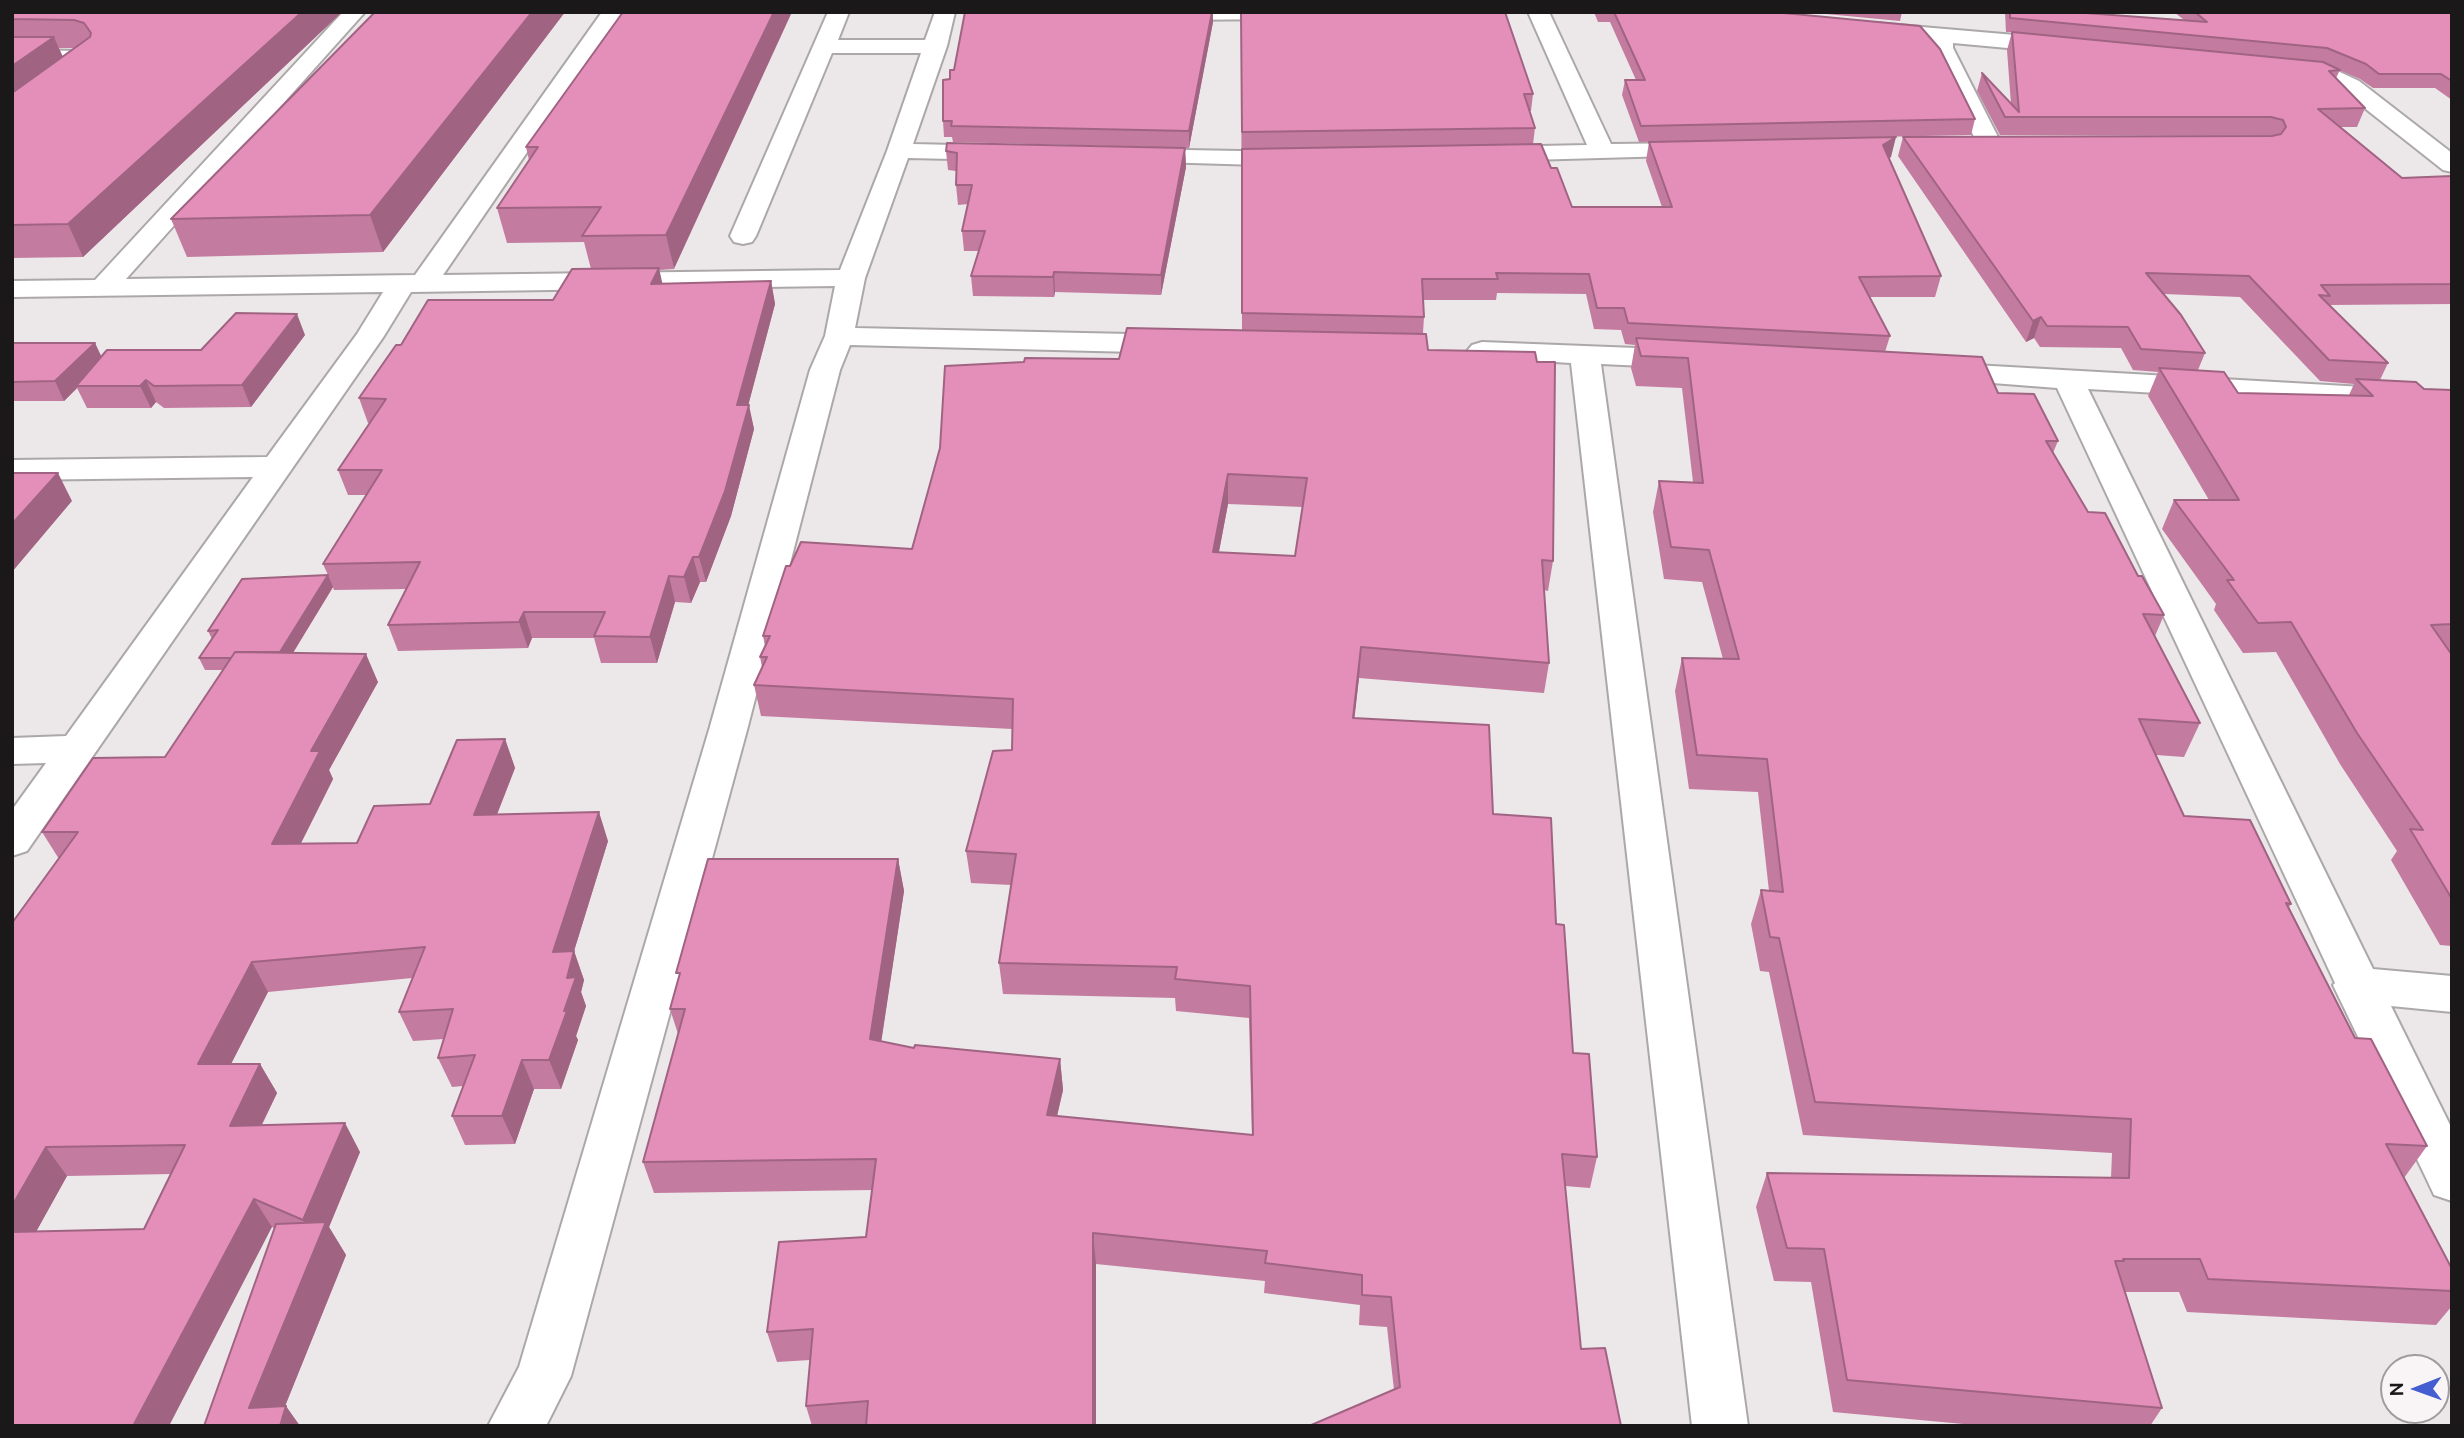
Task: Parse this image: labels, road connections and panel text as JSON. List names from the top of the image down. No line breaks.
{"north":"left"}
